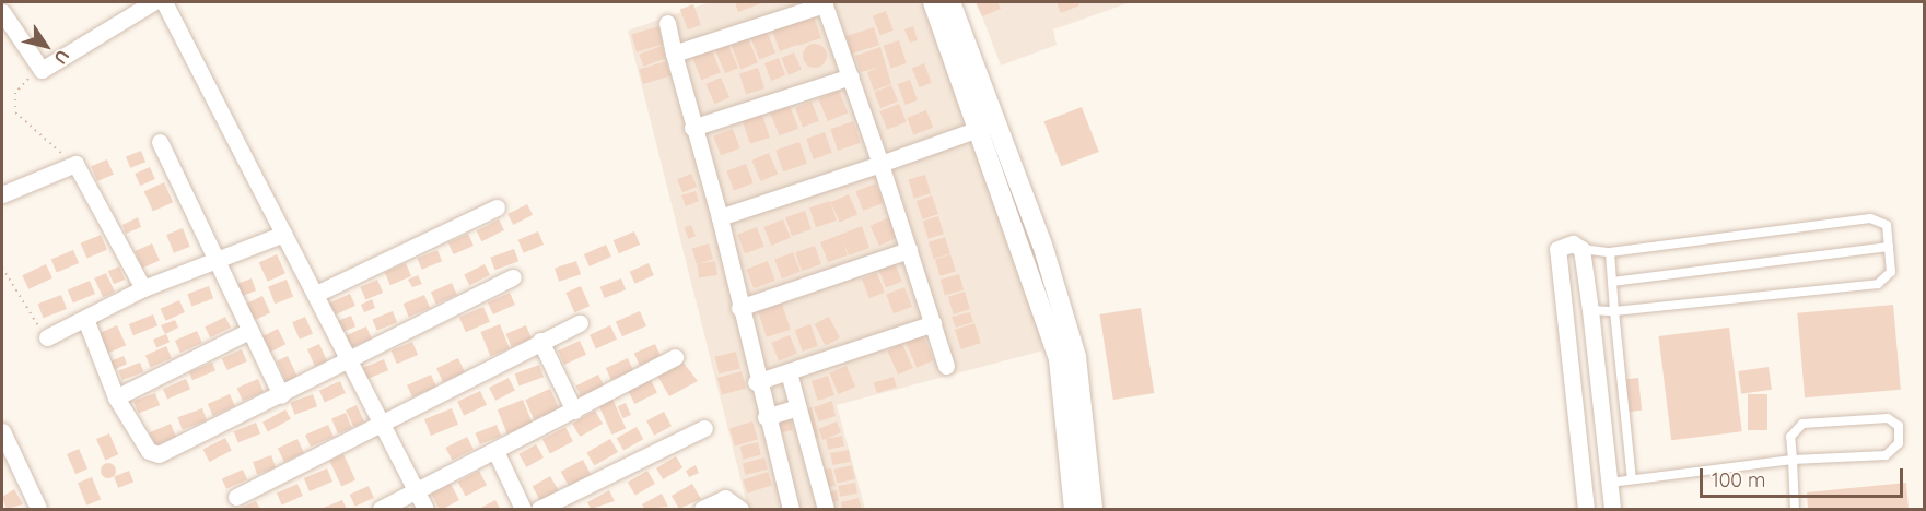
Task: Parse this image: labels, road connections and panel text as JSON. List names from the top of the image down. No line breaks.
{"scale_bar":"100 m","north":"bottom right"}
